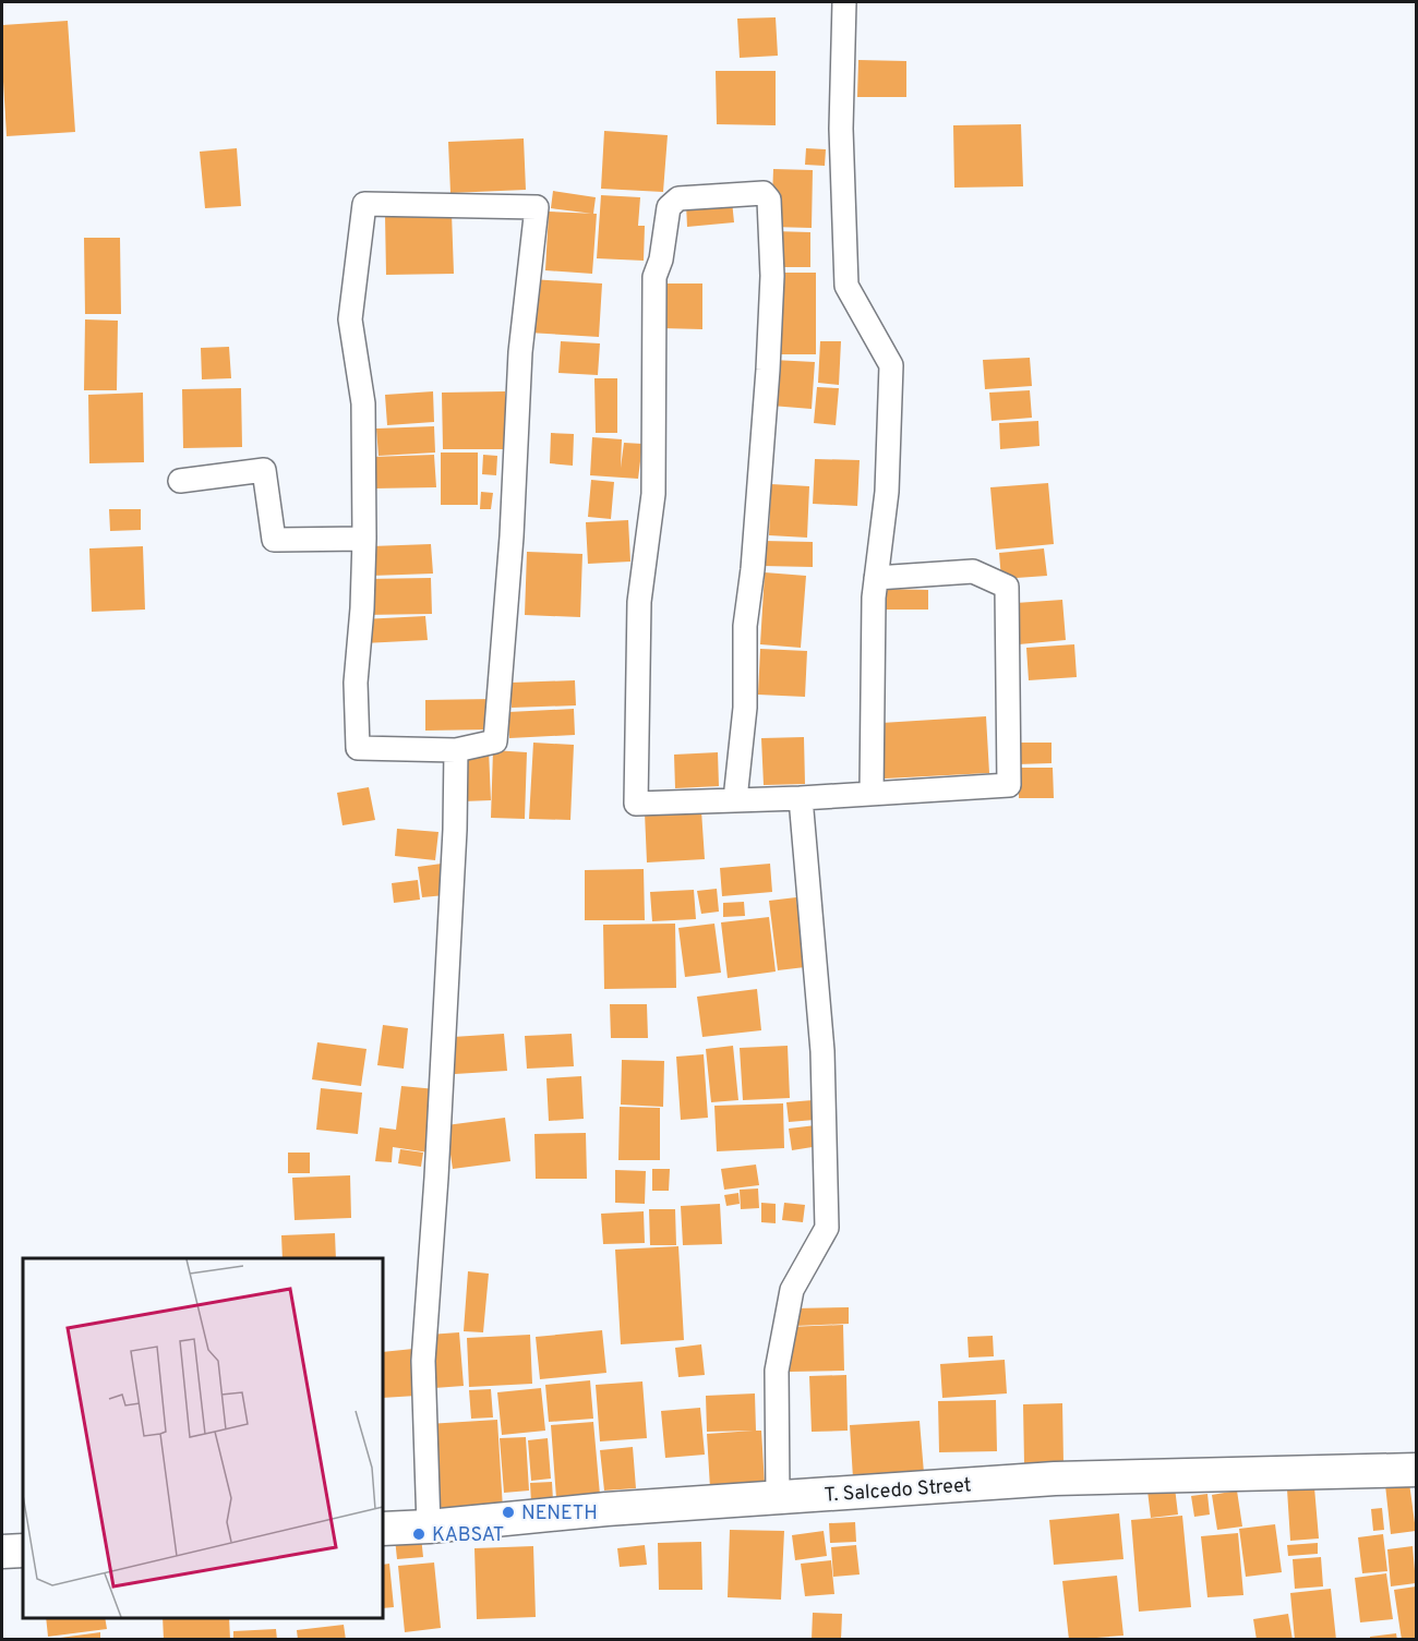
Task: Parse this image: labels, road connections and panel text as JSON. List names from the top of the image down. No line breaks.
{"streets":{"street":["T. Salcedo Street"]},"places":["NENETH","KABSAT"]}
